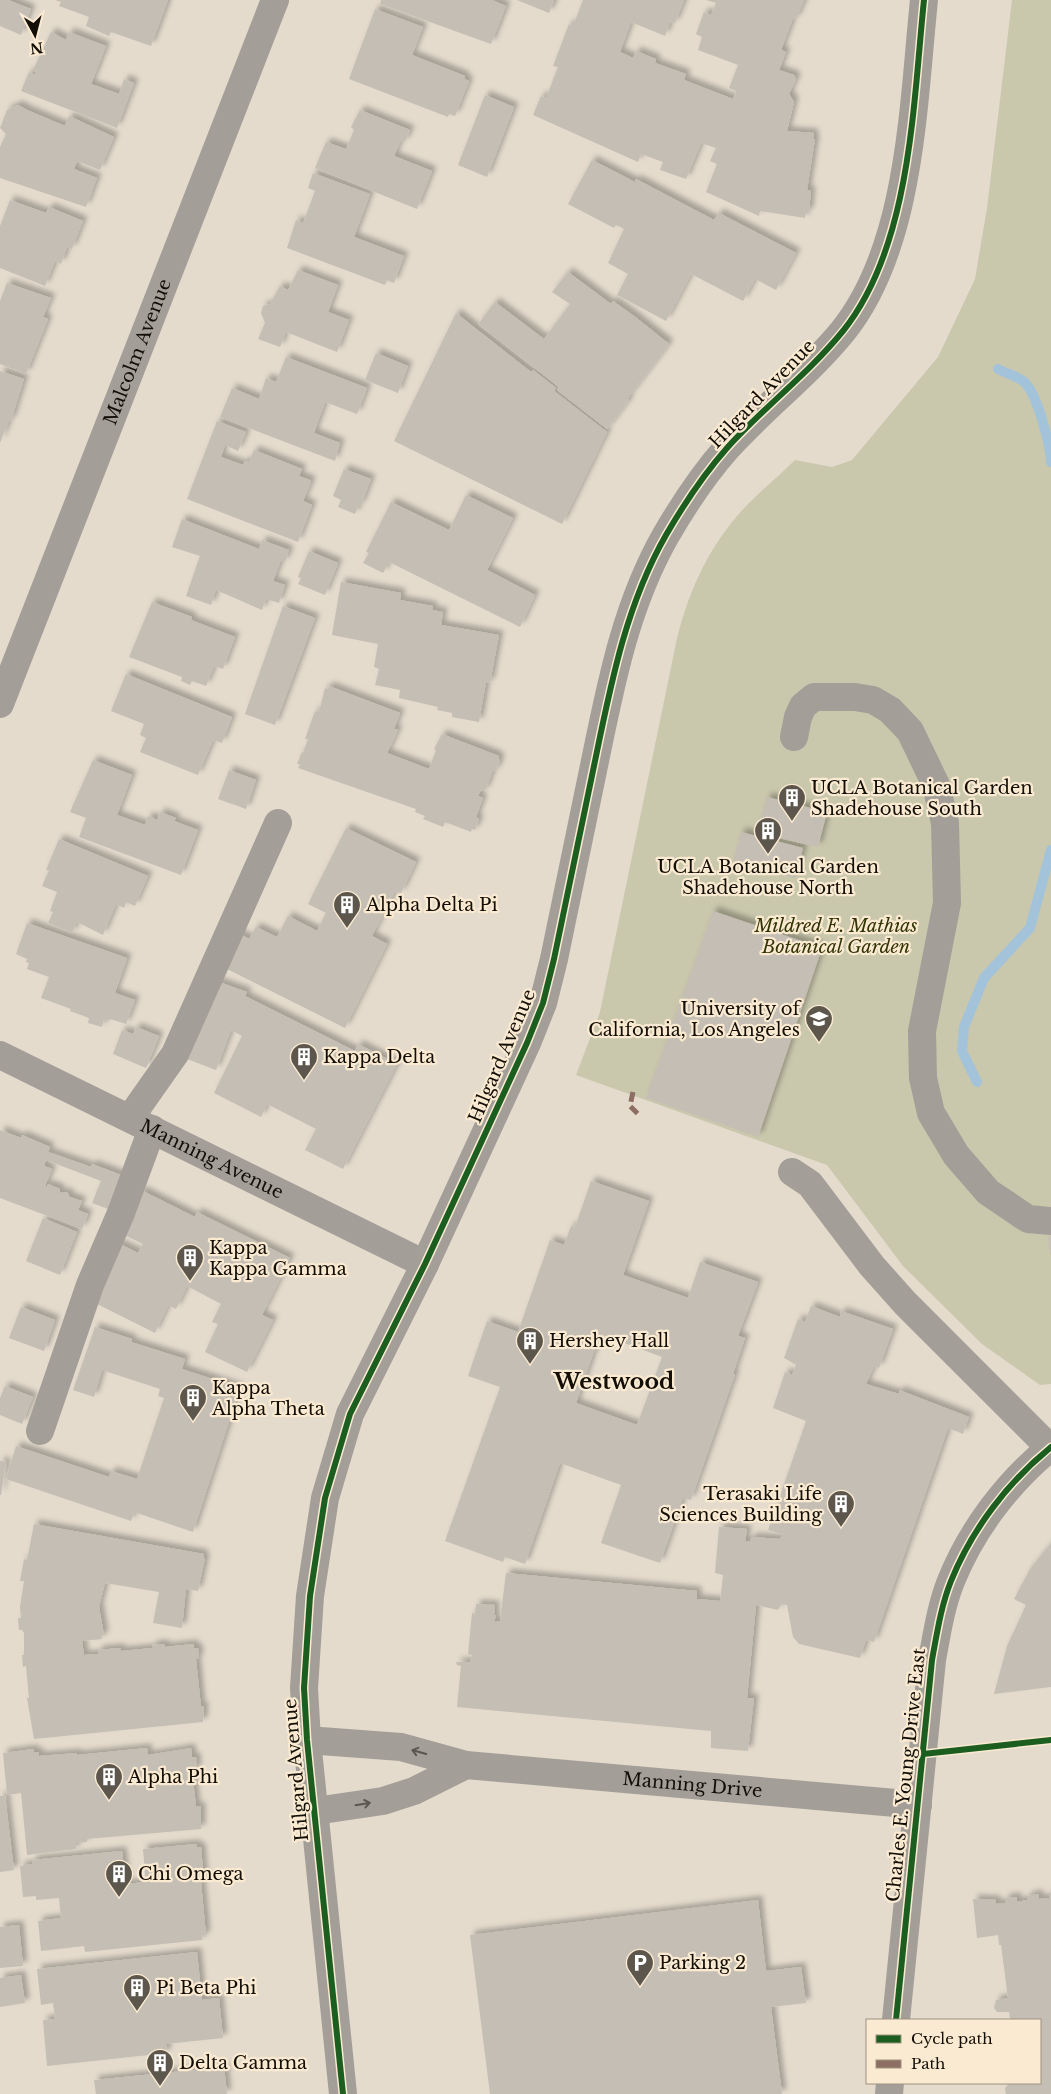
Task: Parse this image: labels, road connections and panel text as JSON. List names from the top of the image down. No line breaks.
{"streets":{"street":["Malcolm Avenue","Hilgard Avenue","Manning Avenue","Charles E. Young Drive East","Manning Drive"]},"crossings":[["Hilgard Avenue","Manning Avenue"],["Hilgard Avenue","Manning Drive"],["Charles E. Young Drive East","Manning Drive"]],"districts":["Westwood"],"parks":["Mildred E. Mathias Botanical Garden"],"places":{"building":["UCLA Botanical Garden Shadehouse South","UCLA Botanical Garden Shadehouse North","Alpha Delta Pi","Kappa Delta","Kappa Kappa Gamma","Hershey Hall","Kappa Alpha Theta","Terasaki Life Sciences Building","Alpha Phi","Chi Omega","Pi Beta Phi","Delta Gamma"],"school or university":["University of California, Los Angeles"],"parking":["Parking 2"]},"legend":["Cycle path","Path"],"north":"bottom"}
